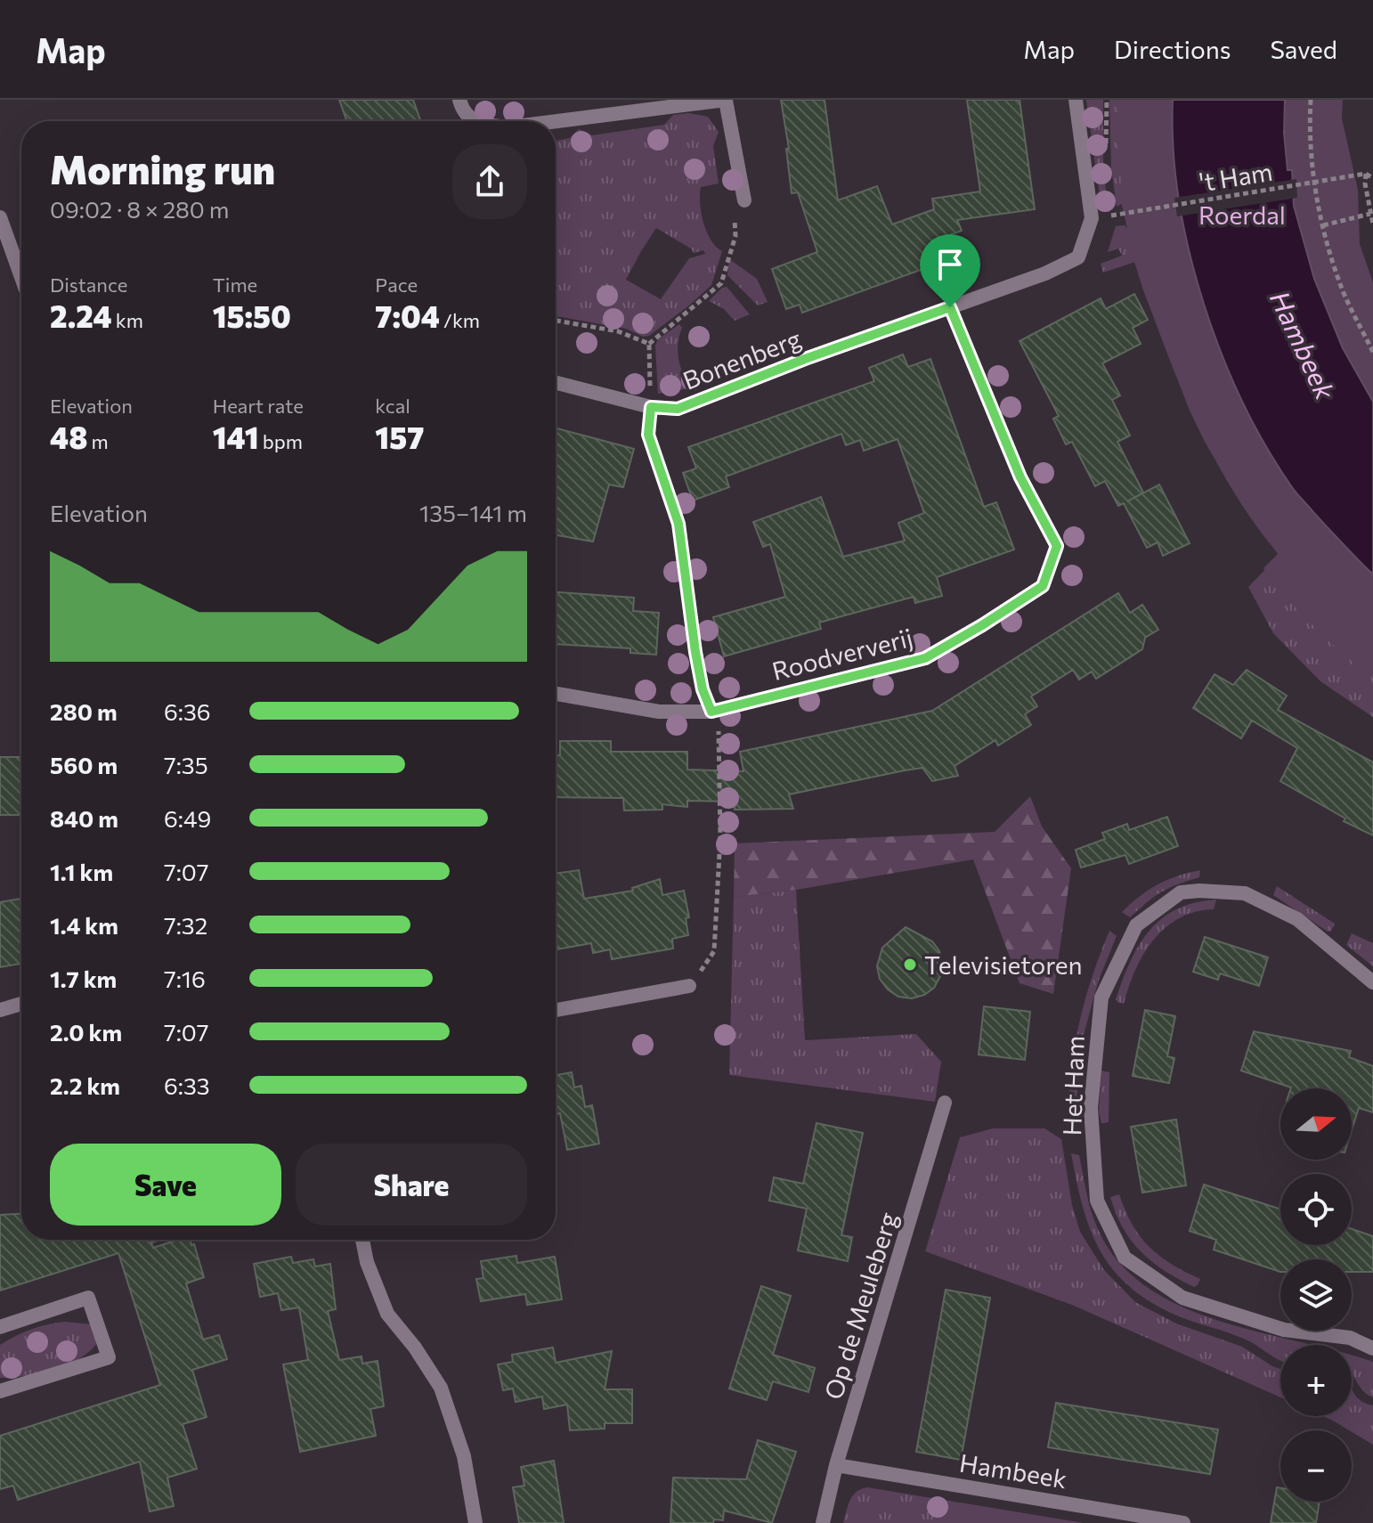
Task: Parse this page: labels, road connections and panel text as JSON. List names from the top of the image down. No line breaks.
{"streets":{"street":["Bonenberg","Roodververij","Het Ham","Op de Meuleberg","Hambeek"],"path":["'t Ham"]},"crossings":[["Bonenberg","Roodververij"],["Op de Meuleberg","Hambeek"]],"water":["Hambeek"],"parks":["Roerdal"],"places":["Televisietoren"],"north":"right","page":{"header":"Map","nav":["Map","Directions","Saved"],"heading":["Morning run","09:02 · 8 × 280 m"],"stats":[["Distance","2.24 km"],["Time","15:50"],["Pace","7:04 /km"],["Elevation","48 m"],["Heart rate","141 bpm"],["kcal","157"]],"chart":["Elevation","135–141 m"],"list":[{"name":"280 m","note":"6:36"},{"name":"560 m","note":"7:35"},{"name":"840 m","note":"6:49"},{"name":"1.1 km","note":"7:07"},{"name":"1.4 km","note":"7:32"},{"name":"1.7 km","note":"7:16"},{"name":"2.0 km","note":"7:07"},{"name":"2.2 km","note":"6:33"}],"map_buttons":["+","−"],"buttons":["Save","Share"]}}
